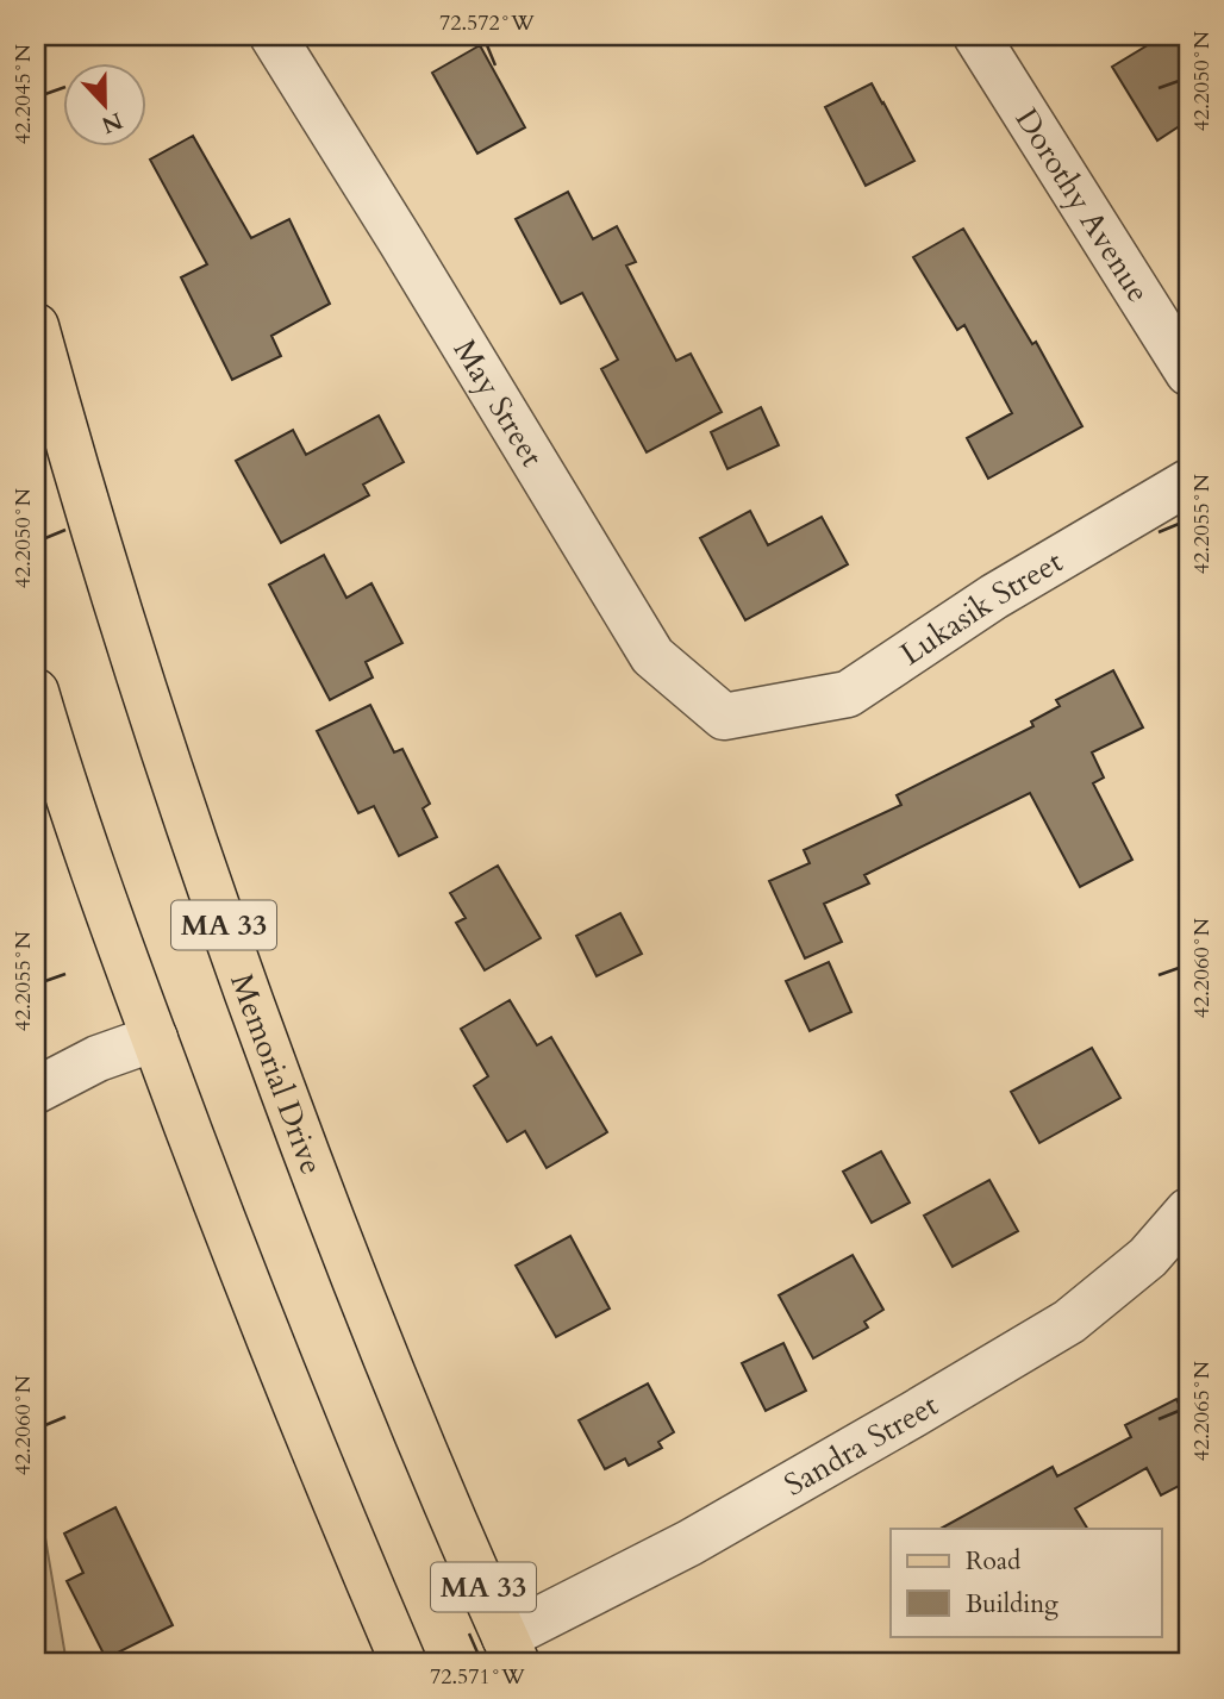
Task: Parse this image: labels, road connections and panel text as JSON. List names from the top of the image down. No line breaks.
{"streets":{"main road":["MA 33","Memorial Drive"],"street":["Dorothy Avenue","May Street","Lukasik Street","Sandra Street"]},"crossings":[["May Street","Lukasik Street"],["Memorial Drive","Sandra Street"]],"legend":["Road","Building"],"north":"bottom","coordinates":["72.572°W","42.2050°N","42.2045°N","42.2055°N","42.2060°N","42.2065°N","72.571°W"]}
